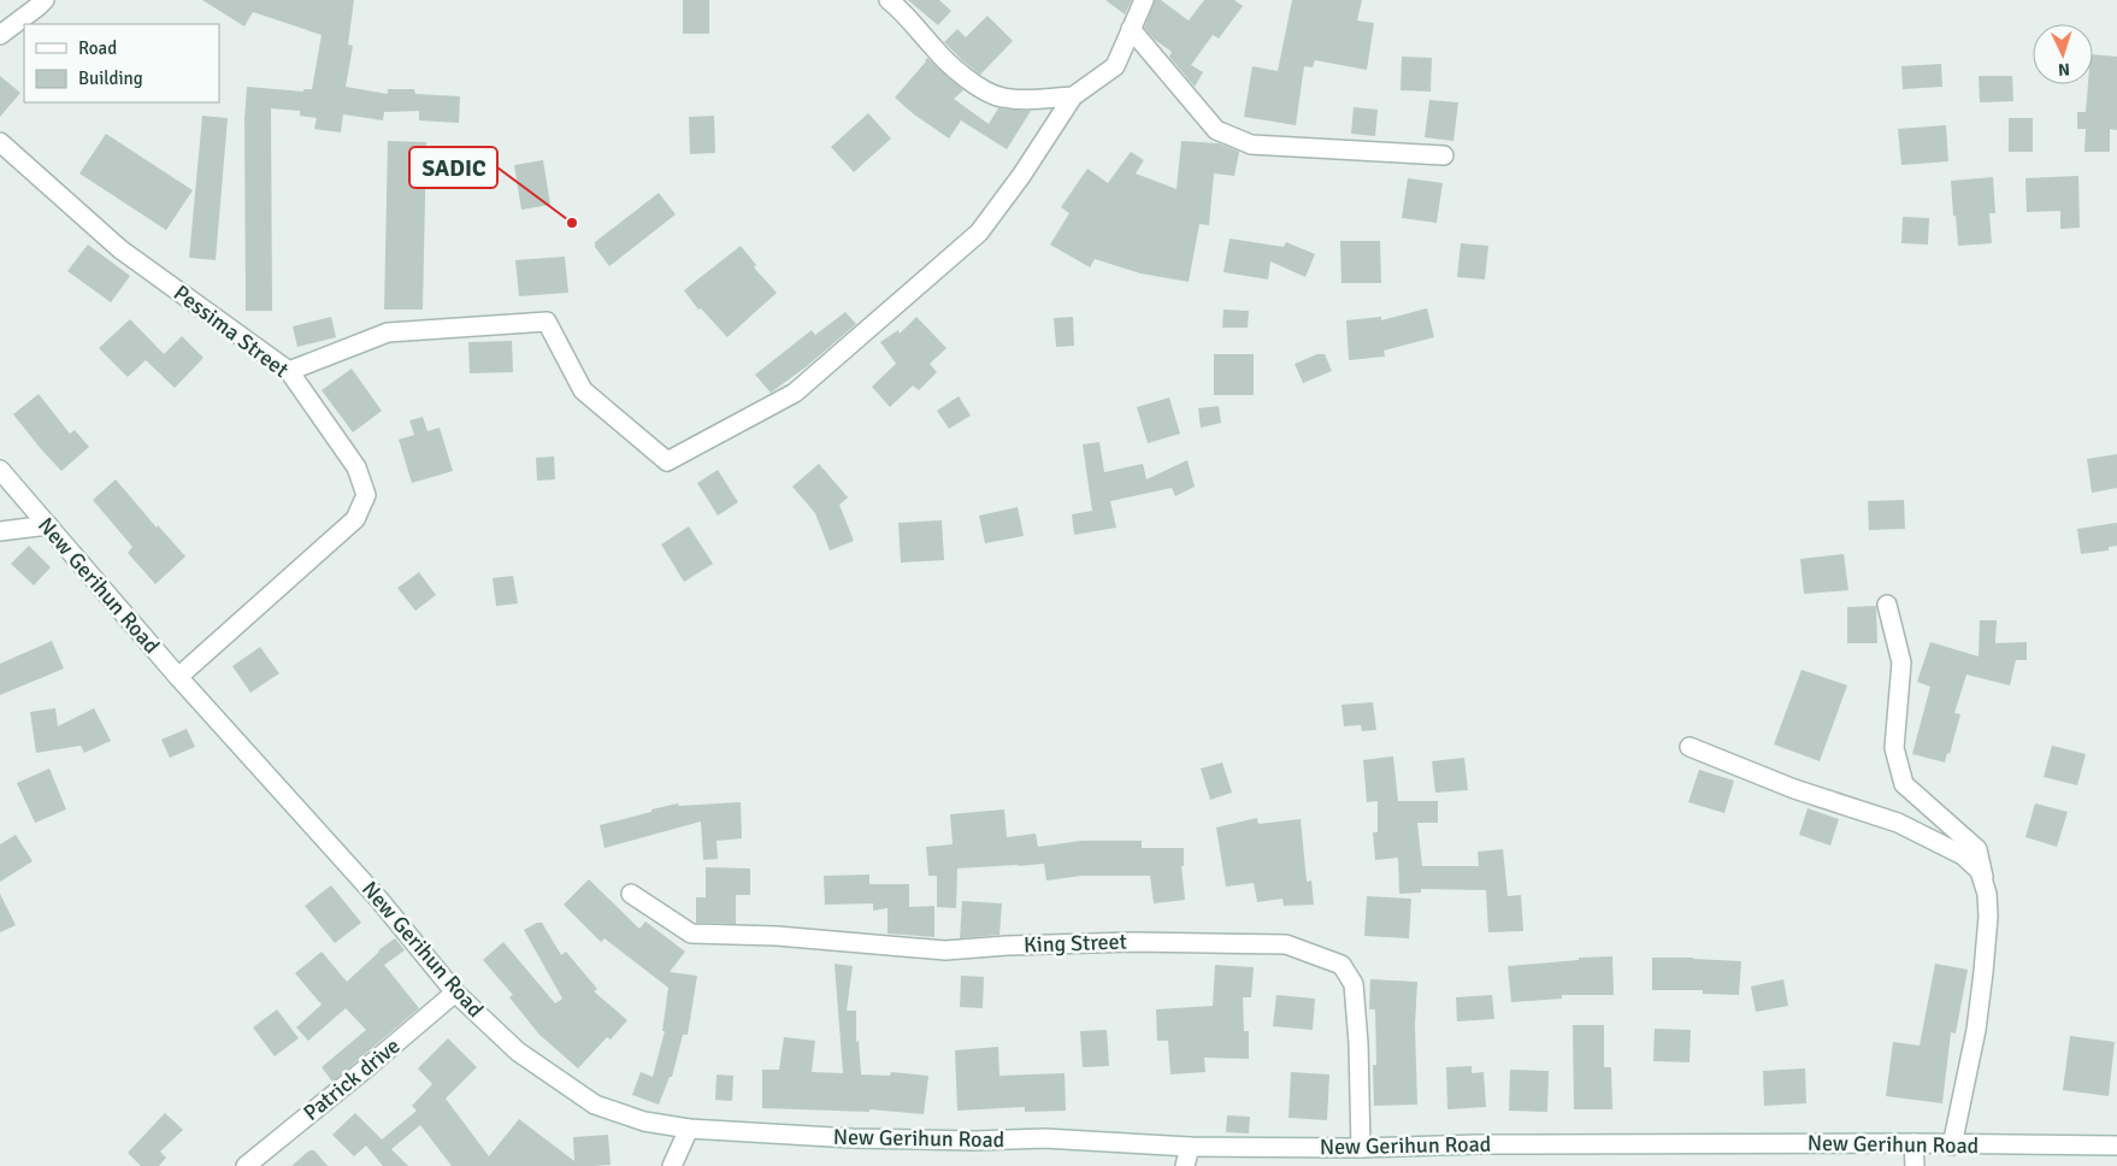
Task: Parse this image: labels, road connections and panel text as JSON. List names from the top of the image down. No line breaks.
{"streets":{"street":["Pessima Street","New Gerihun Road","King Street","Patrick drive"]},"crossings":[["Pessima Street","New Gerihun Road"],["New Gerihun Road","King Street"],["New Gerihun Road","Patrick drive"]],"places":["SADIC"],"legend":["Road","Building"],"north":"bottom"}
